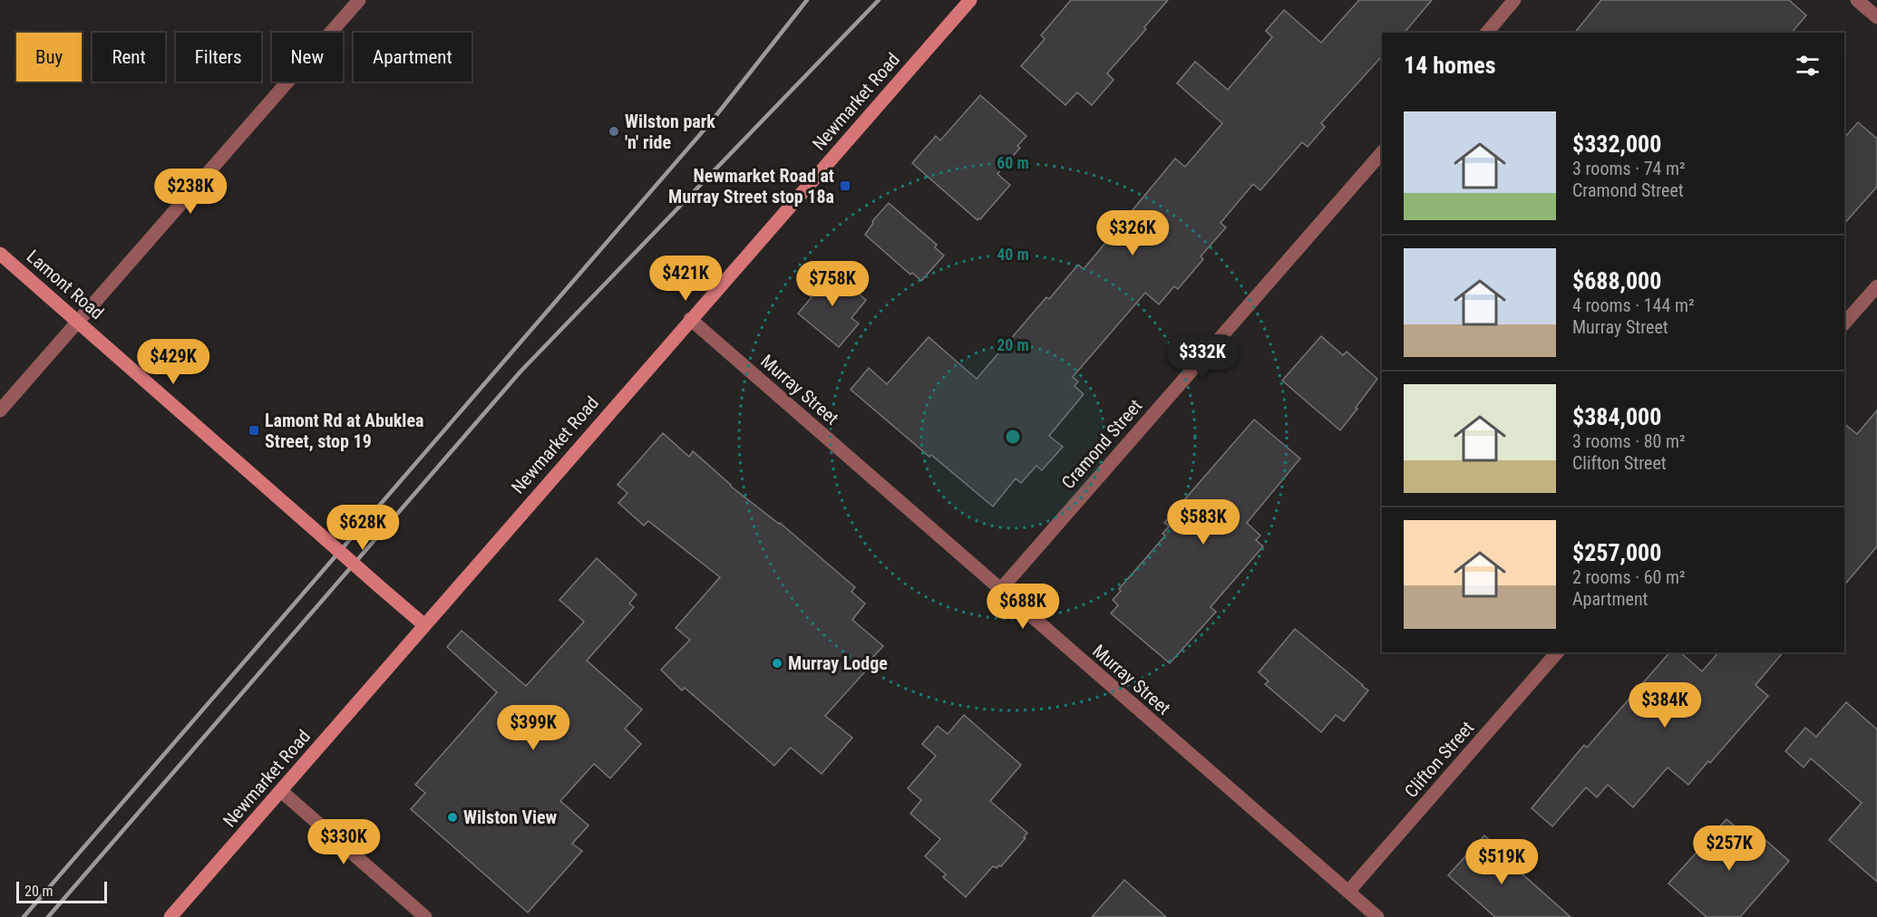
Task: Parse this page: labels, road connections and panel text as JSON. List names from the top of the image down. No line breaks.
{"streets":{"main road":["Newmarket Road","Lamont Road"],"street":["Murray Street","Cramond Street","Clifton Street"]},"crossings":[["Newmarket Road","Lamont Road"],["Newmarket Road","Murray Street"],["Murray Street","Cramond Street"],["Murray Street","Clifton Street"]],"places":{"other":["Wilston park 'n' ride","Murray Lodge","Wilston View"],"transit":["Newmarket Road at Murray Street stop 18a","Lamont Rd at Abuklea Street, stop 19"]},"scale_bar":"20 m","page":{"chip":["Buy","Rent","Filters","New","Apartment"],"heading":"14 homes","list":[{"name":"$332,000","note":"3 rooms · 74 m² · Cramond Street"},{"name":"$688,000","note":"4 rooms · 144 m² · Murray Street"},{"name":"$384,000","note":"3 rooms · 80 m² · Clifton Street"},{"name":"$257,000","note":"2 rooms · 60 m² · Apartment"}],"price":["$238K","$326K","$421K","$758K","$332K","$429K","$583K","$628K","$688K","$384K","$399K","$330K","$257K","$519K"],"scale":"20 m"},"rings":["60 m","40 m","20 m"]}
